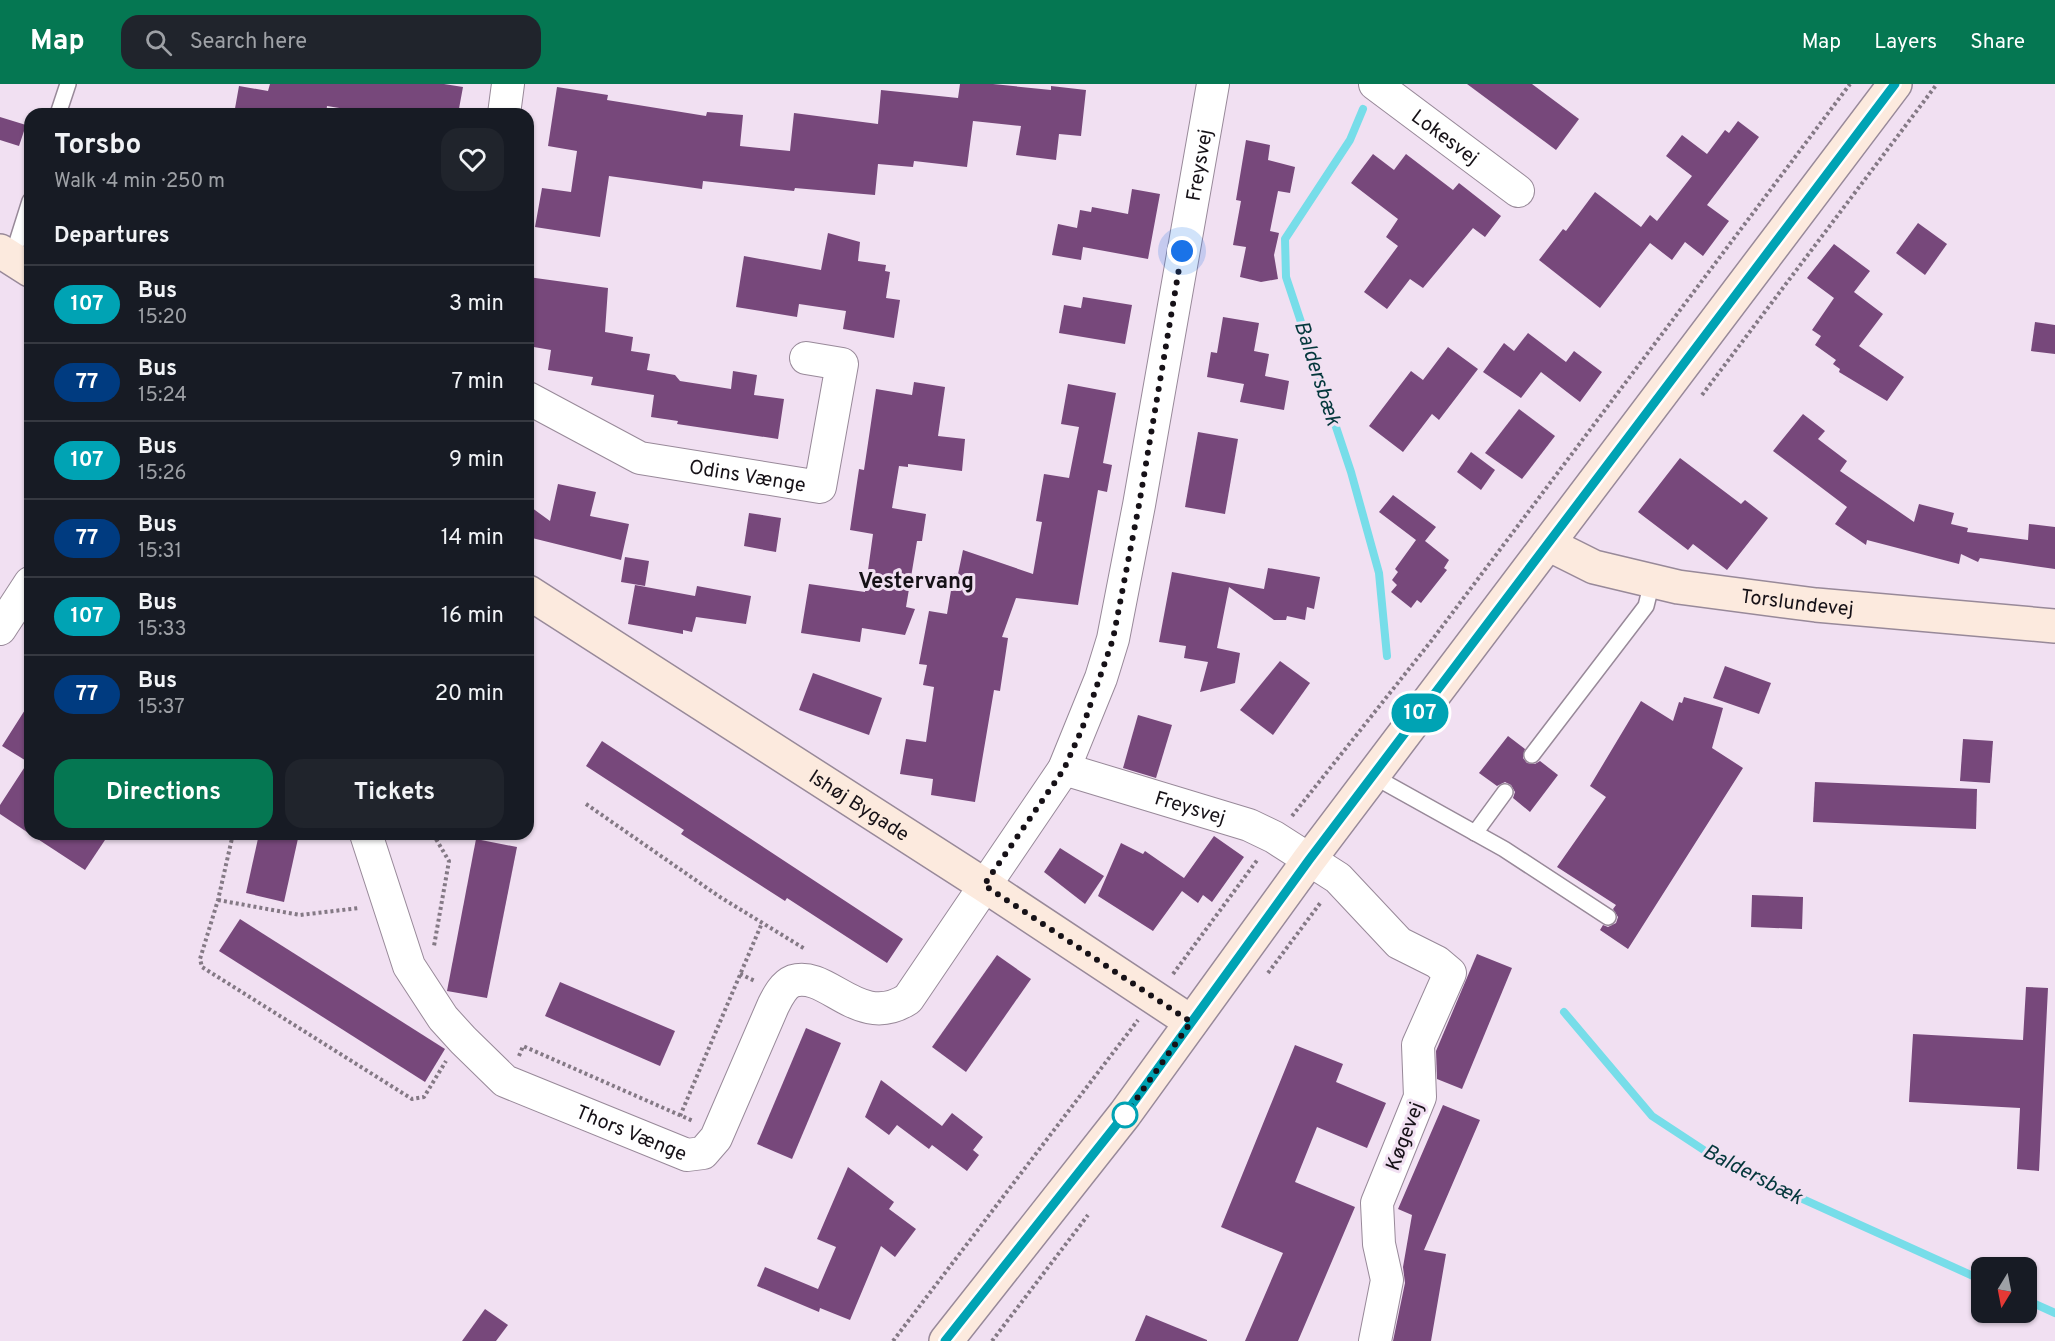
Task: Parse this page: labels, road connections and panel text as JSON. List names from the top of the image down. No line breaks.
{"streets":{"street":["Lokesvej","Freysvej","Odins Vænge","Torslundevej","Ishøj Bygade","Thors Vænge","Køgevej"]},"crossings":[["Freysvej","Ishøj Bygade"],["Freysvej","Thors Vænge"],["Freysvej","Køgevej"],["Ishøj Bygade","Thors Vænge"]],"districts":["Vestervang"],"water":["Baldersbæk"],"lines":["bus line 107"],"north":"bottom","page":{"header":"Map","search":"Search here","nav":["Map","Layers","Share"],"on_map":"107","heading":[["Torsbo","Walk · 4 min · 250 m"],"Departures"],"list":[{"mark":"107","name":"Bus","note":"15:20","value":"3 min"},{"mark":"77","name":"Bus","note":"15:24","value":"7 min"},{"mark":"107","name":"Bus","note":"15:26","value":"9 min"},{"mark":"77","name":"Bus","note":"15:31","value":"14 min"},{"mark":"107","name":"Bus","note":"15:33","value":"16 min"},{"mark":"77","name":"Bus","note":"15:37","value":"20 min"}],"buttons":["Directions","Tickets"]}}
